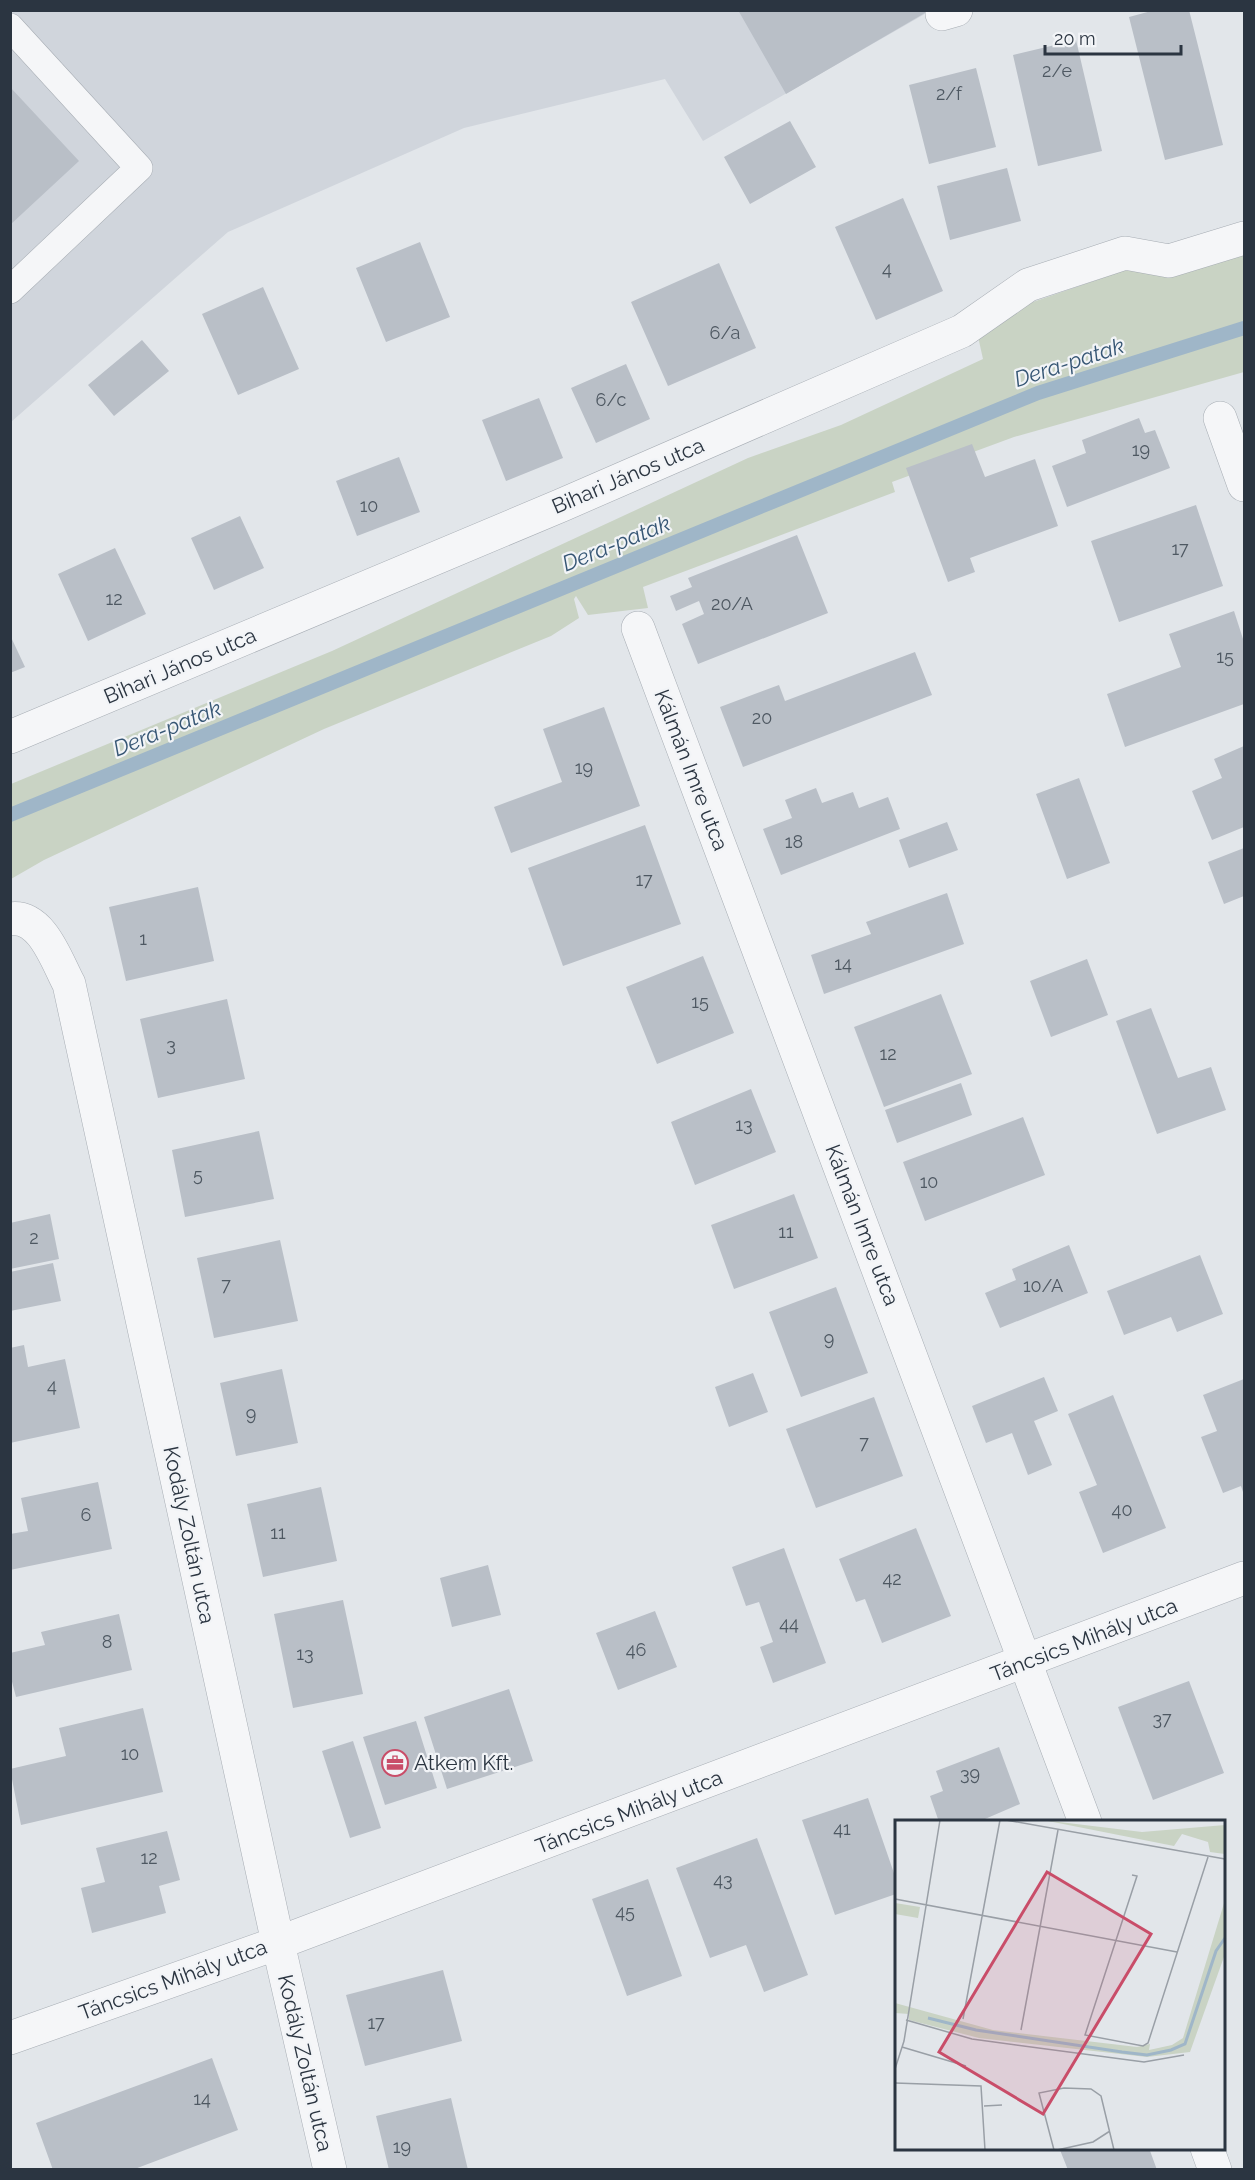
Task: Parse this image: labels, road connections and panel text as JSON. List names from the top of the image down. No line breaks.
{"streets":{"street":["Bihari János utca","Kálmán Imre utca","Kodály Zoltán utca","Táncsics Mihály utca"]},"crossings":[["Kálmán Imre utca","Táncsics Mihály utca"],["Kodály Zoltán utca","Táncsics Mihály utca"]],"water":["Dera-patak"],"places":{"office":["Atkem Kft."]},"house_numbers":["2/e","2/f","4","6/a","6/c","19","10","17","12","20/A","15","20","19","18","17","1","14","15","3","12","13","5","10","11","2","7","10/A","9","4","9","7","40","6","11","42","44","8","46","13","37","10","39","41","12","43","45","17","14","19"],"scale_bar":"20 m"}
